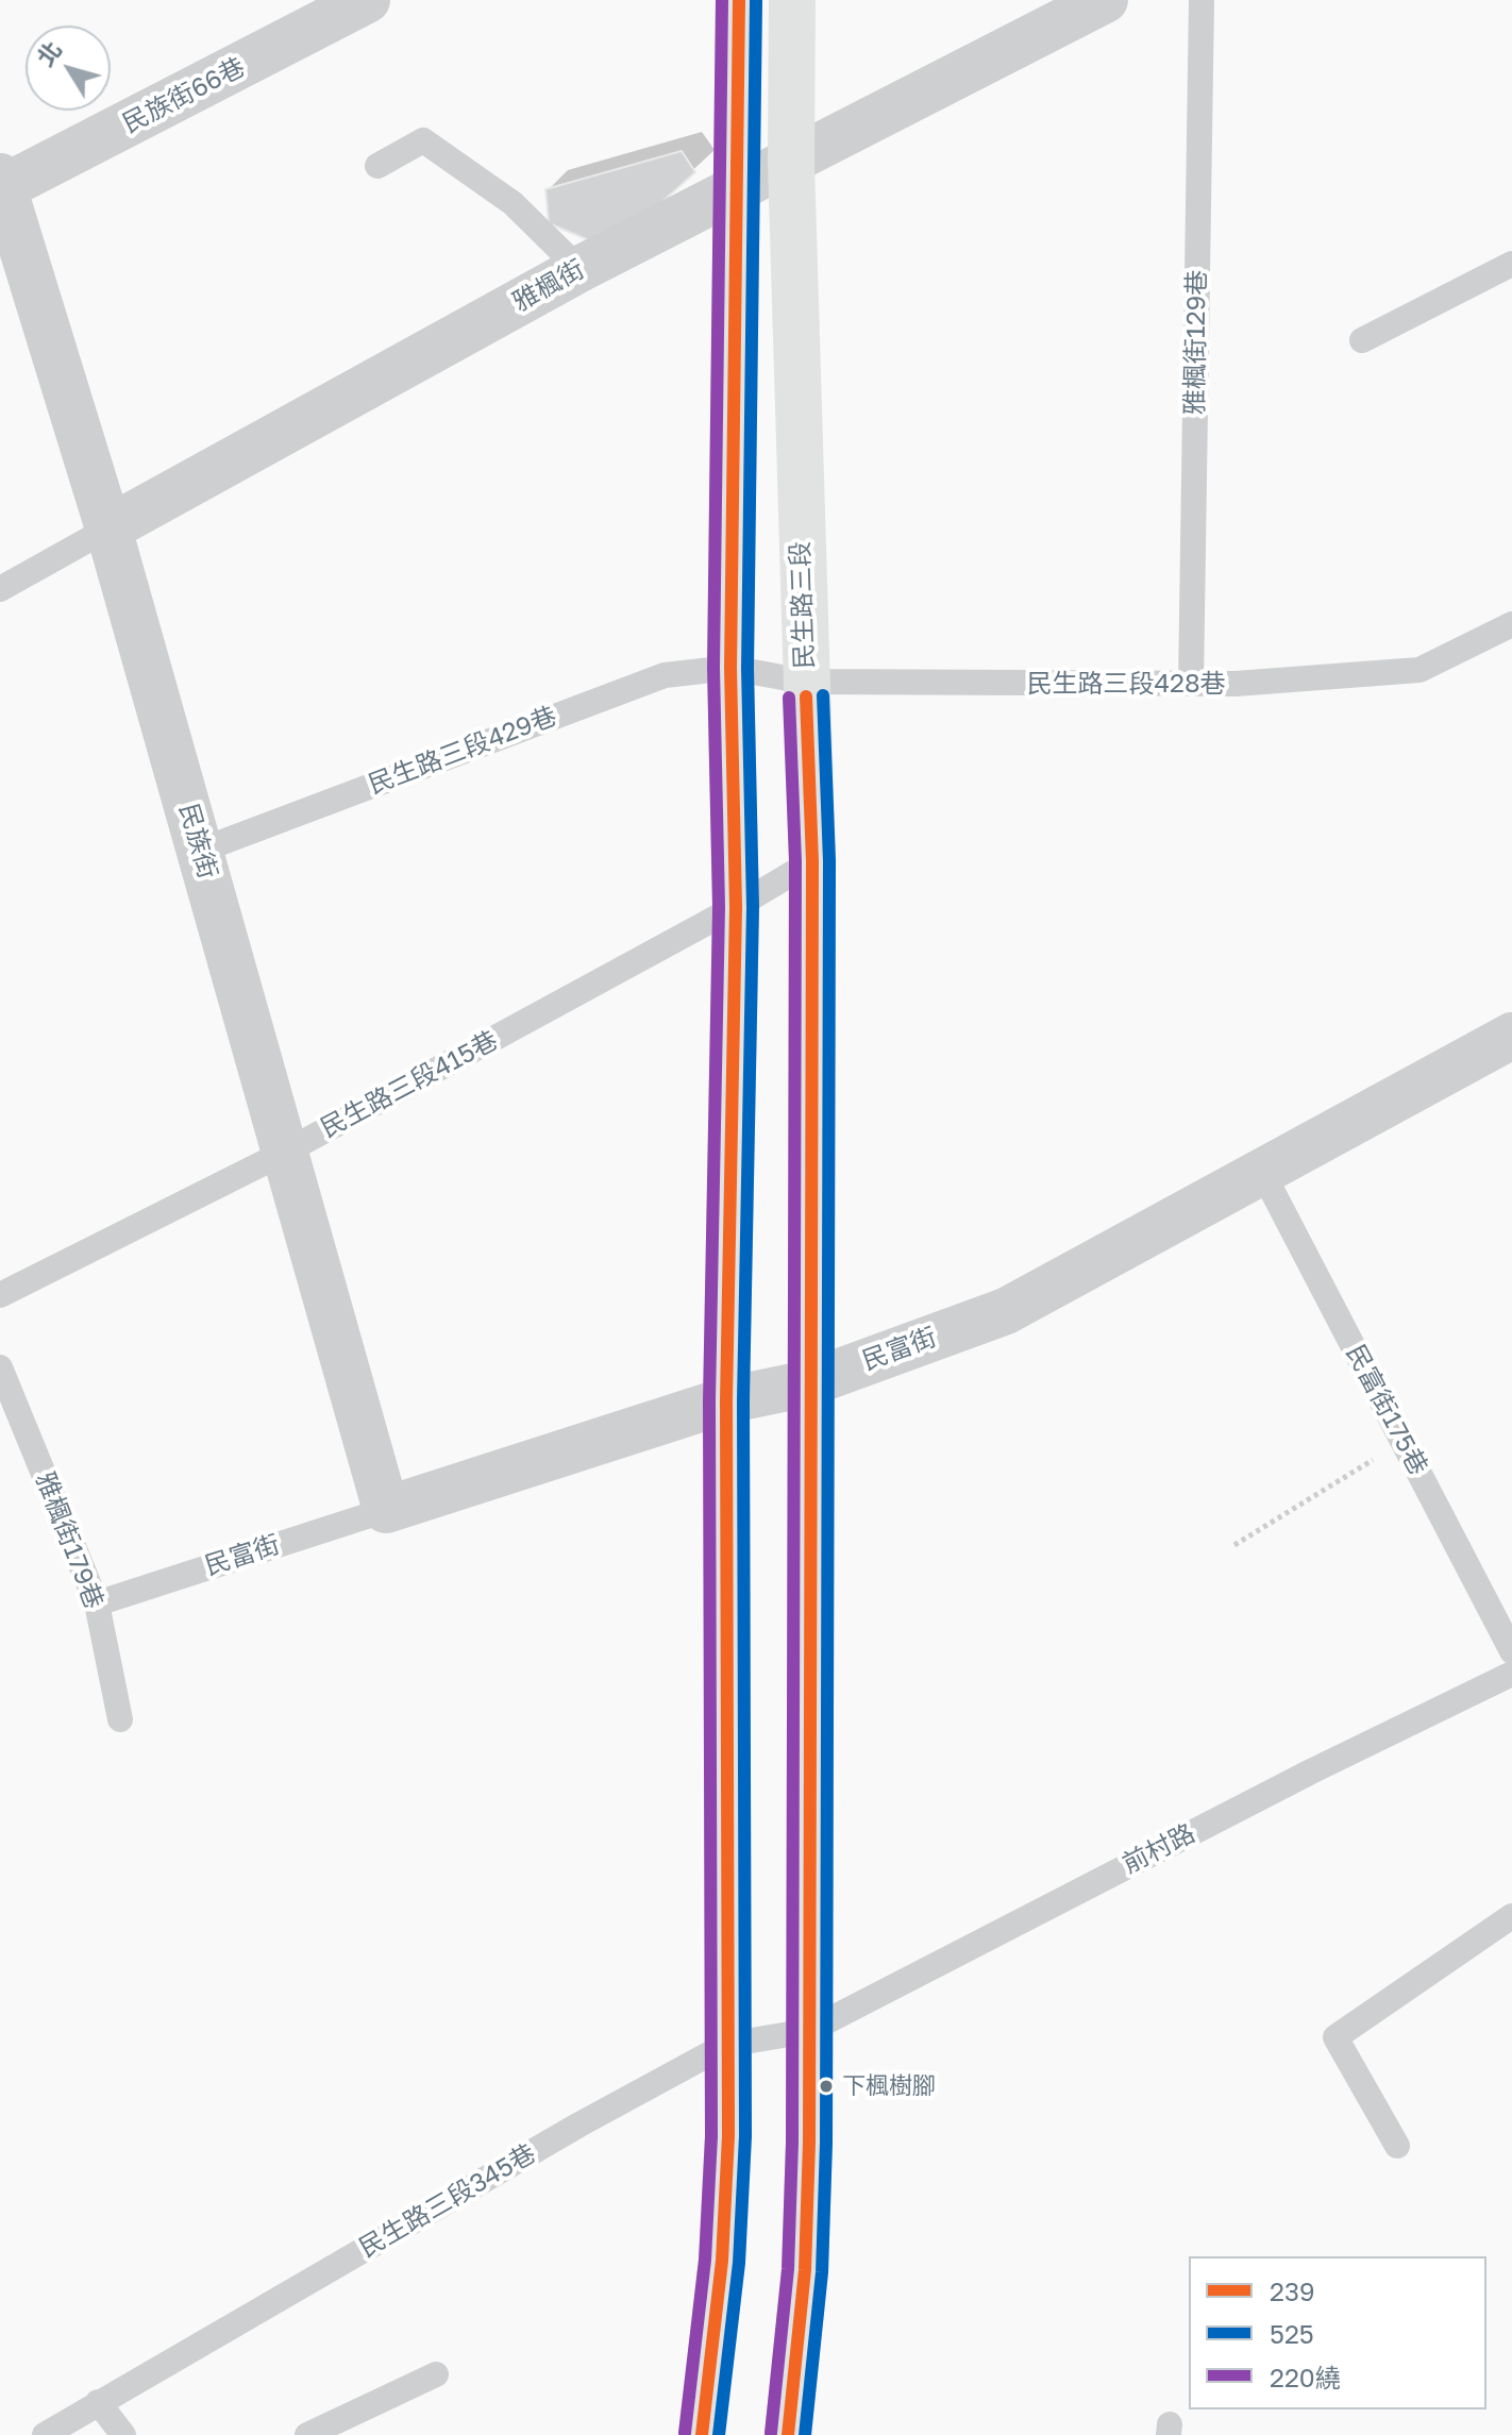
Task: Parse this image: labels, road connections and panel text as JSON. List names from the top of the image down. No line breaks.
{"streets":{"main road":["民生路三段"],"street":["民族街66巷","雅楓街","民族街","民富街"],"lane":["雅楓街129巷","民生路三段428巷","民生路三段429巷","民生路三段415巷","民富街175巷","雅楓街179巷","前村路","民生路三段345巷"]},"crossings":[["民族街66巷","民族街"],["雅楓街","民生路三段"],["雅楓街","民族街"],["雅楓街129巷","民生路三段428巷"],["民生路三段","民生路三段428巷"],["民生路三段","民生路三段415巷"],["民生路三段","民富街"],["民生路三段","前村路"],["民生路三段","民生路三段345巷"],["民生路三段428巷","民生路三段429巷"],["民生路三段429巷","民族街"],["民族街","民生路三段415巷"],["民族街","民富街"],["民富街","民富街175巷"],["民富街","雅楓街179巷"],["前村路","民生路三段345巷"]],"places":["下楓樹腳"],"lines":["transit line 239","transit line 525","transit line 220繞"],"legend":["239","525","220繞"],"north":"top left"}
